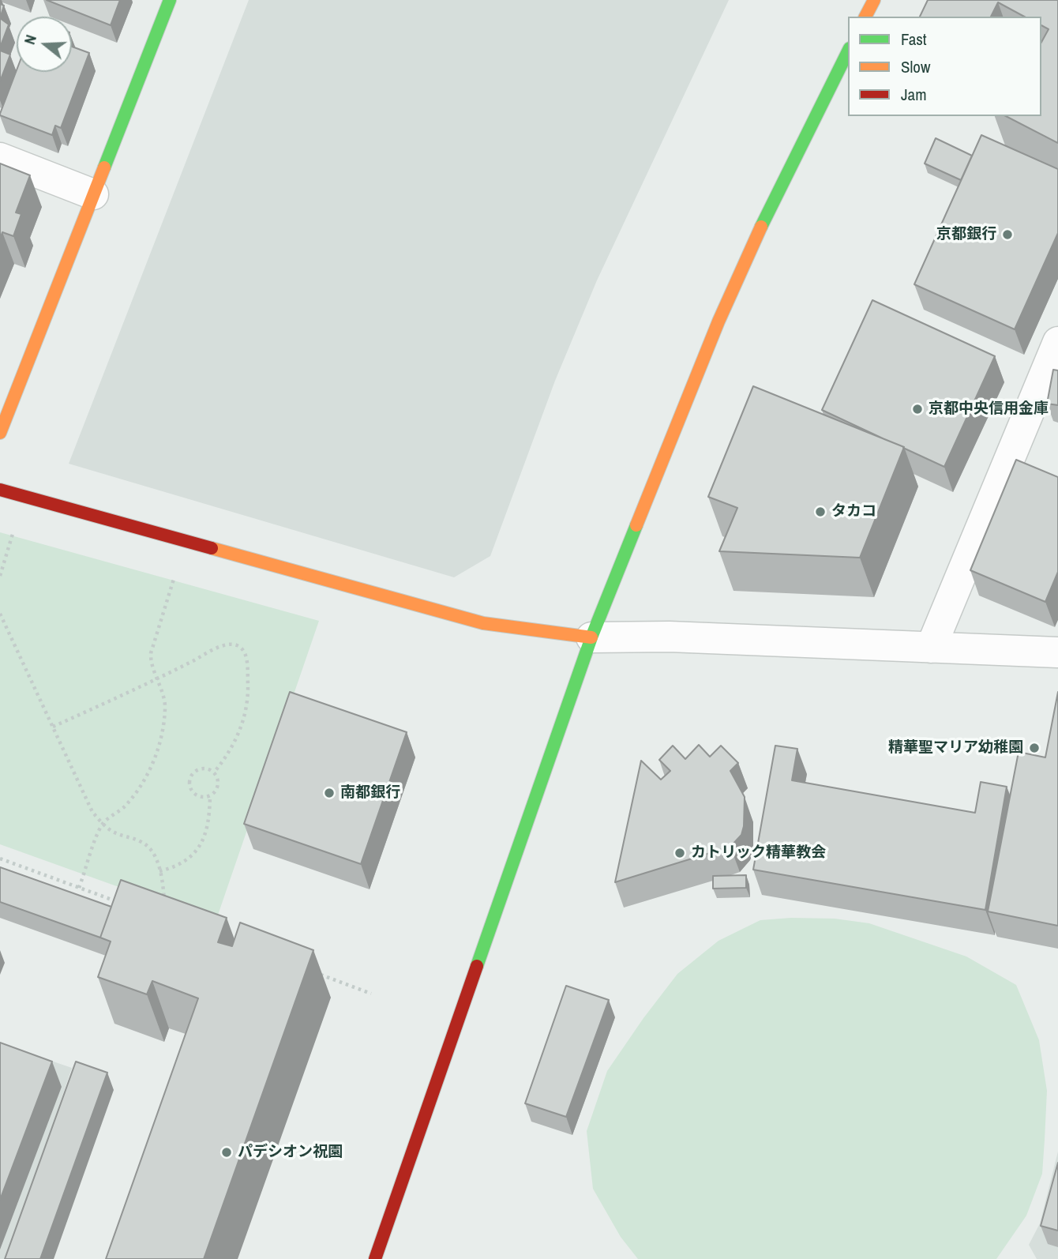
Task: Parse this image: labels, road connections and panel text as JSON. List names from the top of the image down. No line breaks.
{"places":["京都銀行","京都中央信用金庫","タカコ","精華聖マリア幼稚園","南都銀行","カトリック精華教会","パデシオン祝園"],"legend":["Fast","Slow","Jam"],"north":"left"}
